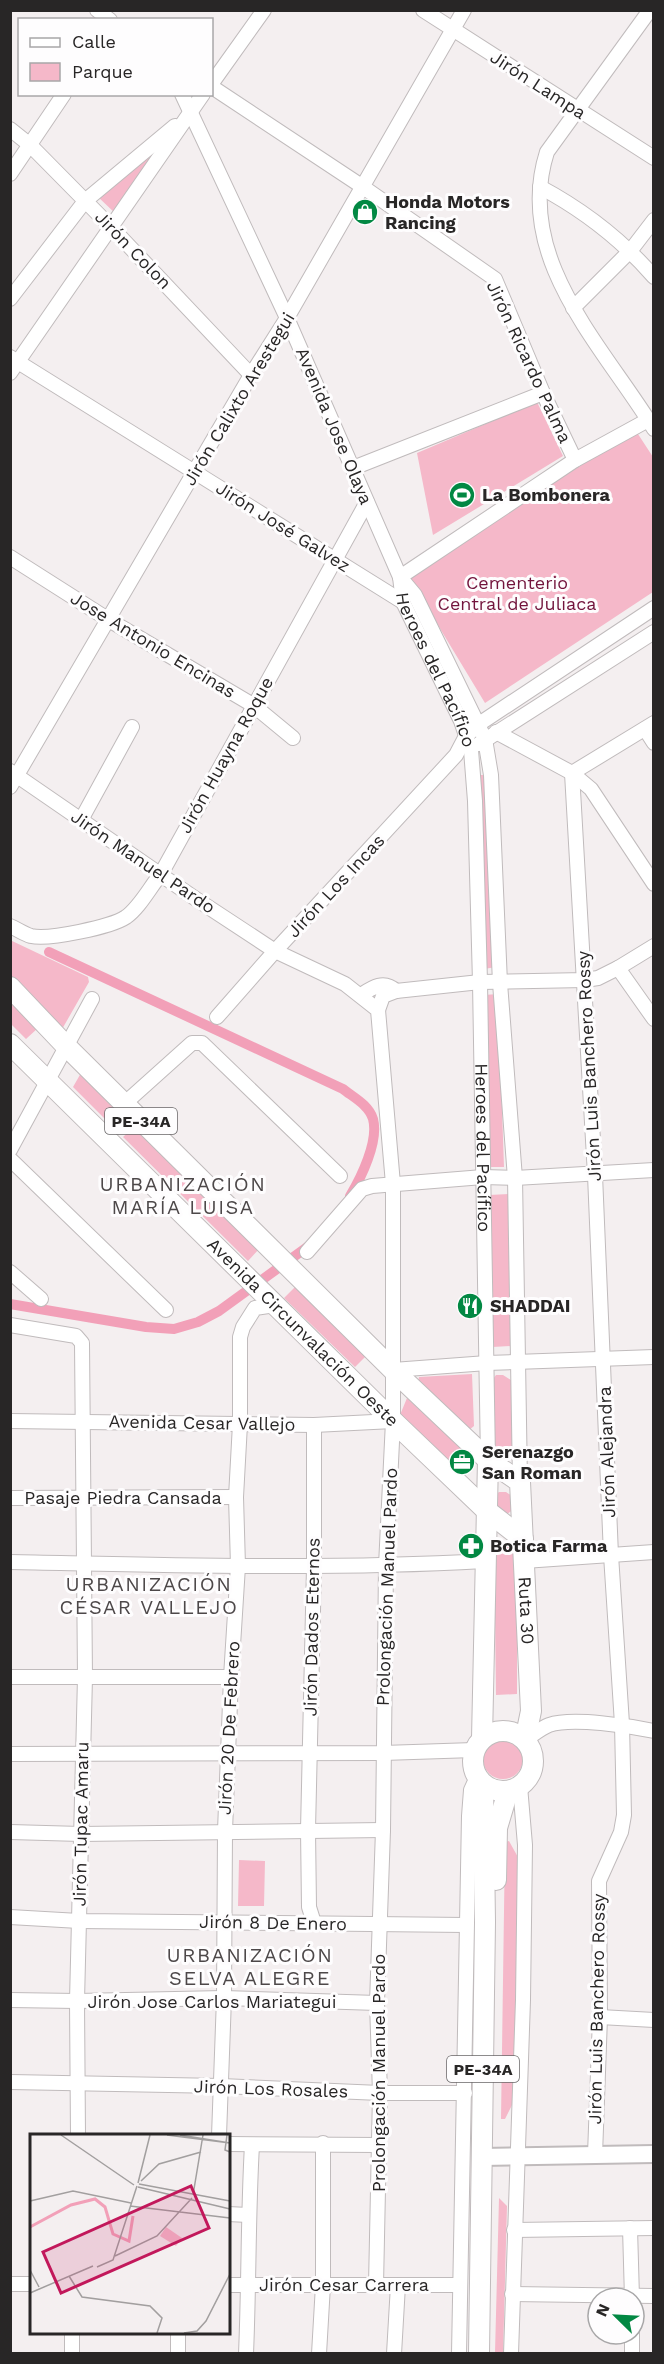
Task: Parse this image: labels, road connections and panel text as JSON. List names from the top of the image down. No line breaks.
{"streets":{"highway":["Heroes del Pacífico","PE-34A","Avenida Circunvalación Oeste","Ruta 30"],"street":["Jirón Lampa","Jirón Colon","Jirón Ricardo Palma","Jirón Calixto Arestegui","Avenida Jose Olaya","Jirón José Galvez","Jose Antonio Encinas","Jirón Huayna Roque","Jirón Manuel Pardo","Jirón Los Incas","Jirón Luis Banchero Rossy","Avenida Cesar Vallejo","Jirón Alejandra","Pasaje Piedra Cansada","Prolongación Manuel Pardo","Jirón Dados Eternos","Jirón 20 De Febrero","Jirón Tupac Amaru","Jirón 8 De Enero","Jirón Jose Carlos Mariategui","Jirón Los Rosales","Jirón Cesar Carrera"]},"crossings":[["Jirón Lampa","Jirón Calixto Arestegui"],["Jirón Colon","Jirón Calixto Arestegui"],["Jirón Ricardo Palma","Jirón Calixto Arestegui"],["Jirón Calixto Arestegui","Avenida Jose Olaya"],["Jirón Calixto Arestegui","Jirón José Galvez"],["Jirón Calixto Arestegui","Jose Antonio Encinas"],["Jirón Calixto Arestegui","Jirón Manuel Pardo"],["Avenida Jose Olaya","Heroes del Pacífico"],["Avenida Jose Olaya","Jirón Huayna Roque"],["Jirón José Galvez","Heroes del Pacífico"],["Jirón José Galvez","Jirón Huayna Roque"],["Jose Antonio Encinas","Jirón Huayna Roque"],["Heroes del Pacífico","PE-34A"],["Heroes del Pacífico","Avenida Circunvalación Oeste"],["Heroes del Pacífico","Ruta 30"],["Jirón Huayna Roque","Jirón Manuel Pardo"],["Jirón Manuel Pardo","Jirón Los Incas"],["Jirón Luis Banchero Rossy","Jirón Alejandra"],["PE-34A","Avenida Circunvalación Oeste"],["PE-34A","Ruta 30"],["Avenida Circunvalación Oeste","Avenida Cesar Vallejo"],["Avenida Circunvalación Oeste","Prolongación Manuel Pardo"],["Avenida Circunvalación Oeste","Ruta 30"],["Avenida Circunvalación Oeste","Jirón 20 De Febrero"],["Avenida Cesar Vallejo","Prolongación Manuel Pardo"],["Avenida Cesar Vallejo","Jirón Dados Eternos"],["Avenida Cesar Vallejo","Jirón 20 De Febrero"],["Avenida Cesar Vallejo","Jirón Tupac Amaru"],["Pasaje Piedra Cansada","Jirón 20 De Febrero"],["Pasaje Piedra Cansada","Jirón Tupac Amaru"],["Prolongación Manuel Pardo","Jirón 8 De Enero"],["Prolongación Manuel Pardo","Jirón Jose Carlos Mariategui"],["Prolongación Manuel Pardo","Jirón Los Rosales"],["Prolongación Manuel Pardo","Jirón Cesar Carrera"],["Jirón Dados Eternos","Jirón 8 De Enero"],["Jirón 20 De Febrero","Jirón 8 De Enero"],["Jirón 20 De Febrero","Jirón Jose Carlos Mariategui"],["Jirón 20 De Febrero","Jirón Los Rosales"],["Jirón Tupac Amaru","Jirón 8 De Enero"],["Jirón Tupac Amaru","Jirón Jose Carlos Mariategui"],["Jirón Tupac Amaru","Jirón Los Rosales"]],"districts":["URBANIZACIÓN MARÍA LUISA","URBANIZACIÓN CÉSAR VALLEJO","URBANIZACIÓN SELVA ALEGRE"],"parks":["Cementerio Central de Juliaca"],"places":{"shop":["Honda Motors Rancing"],"sports":["La Bombonera"],"restaurant":["SHADDAI"],"office":["Serenazgo San Roman"],"pharmacy":["Botica Farma"]},"legend":["Calle","Parque"],"north":"top left"}
